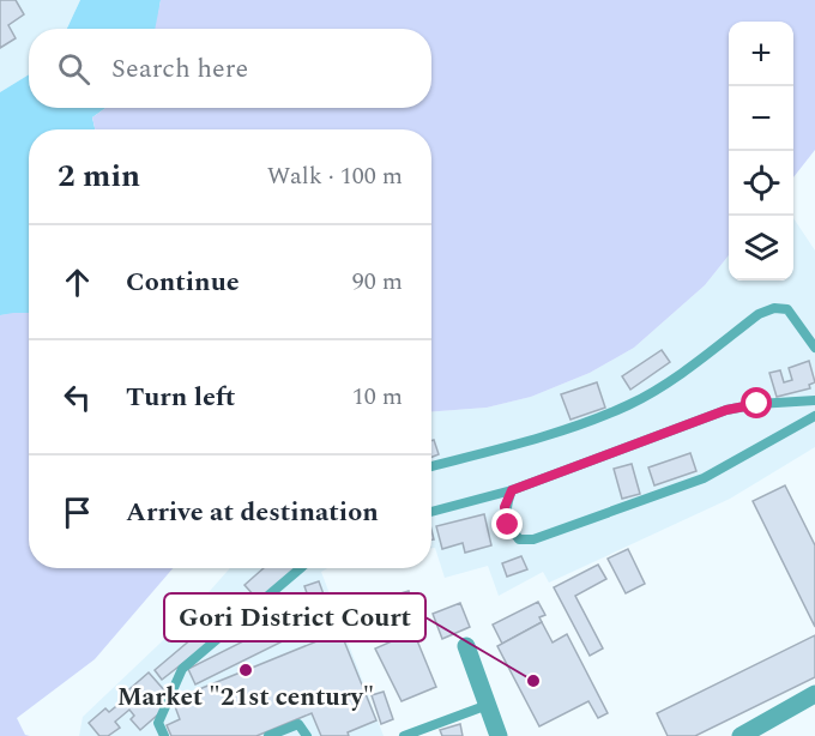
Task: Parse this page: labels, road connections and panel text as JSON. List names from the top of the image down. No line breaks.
{"places":["Market \"21st century\"","Gori District Court"],"page":{"map_buttons":["+","−"],"search":"Search here","heading":["2 min","Walk · 100 m"],"list":[["Continue","90 m"],["Turn left","10 m"],"Arrive at destination"]}}
